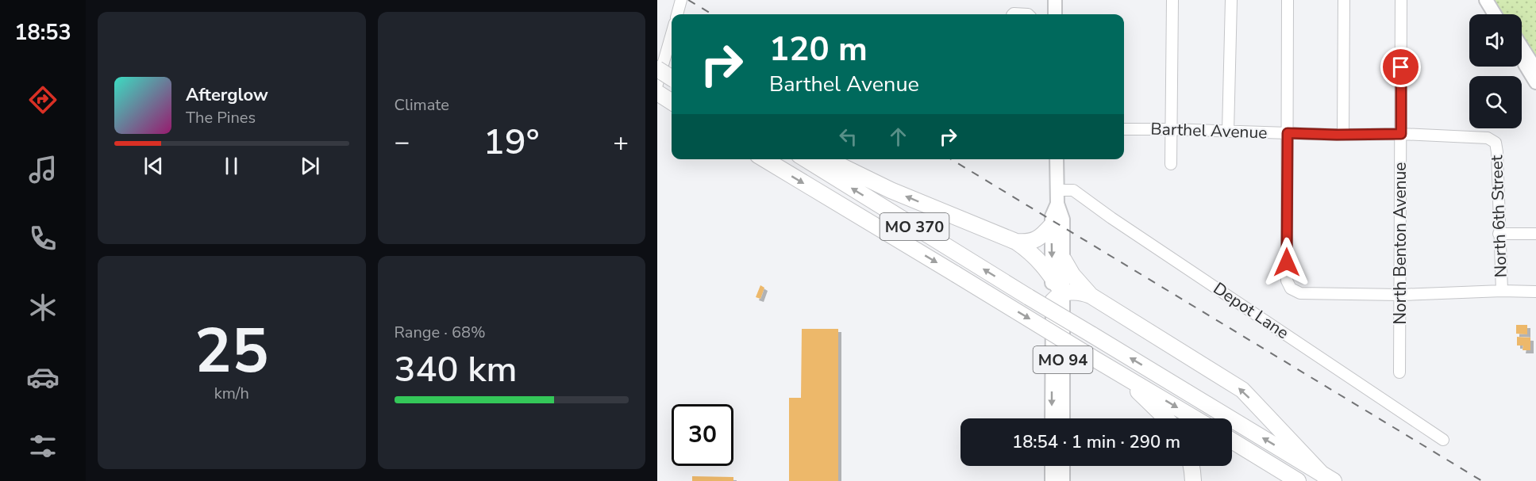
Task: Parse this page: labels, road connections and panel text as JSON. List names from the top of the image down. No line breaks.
{"streets":{"highway":["MO 370"],"main road":["MO 94"],"street":["Barthel Avenue","North 6th Street","North Benton Avenue","Depot Lane"]},"crossings":[["Barthel Avenue","North 6th Street"],["Barthel Avenue","North Benton Avenue"],["Depot Lane","MO 94"]],"page":{"tabs":"18:53","tile":["Climate",["25","km/h"],["Range · 68%","340 km"]],"turn":["120 m","Barthel Avenue"],"song":["Afterglow","The Pines"],"heat":["−","19°","+"],"limit":"30","trip":"18:54 · 1 min · 290 m"}}
